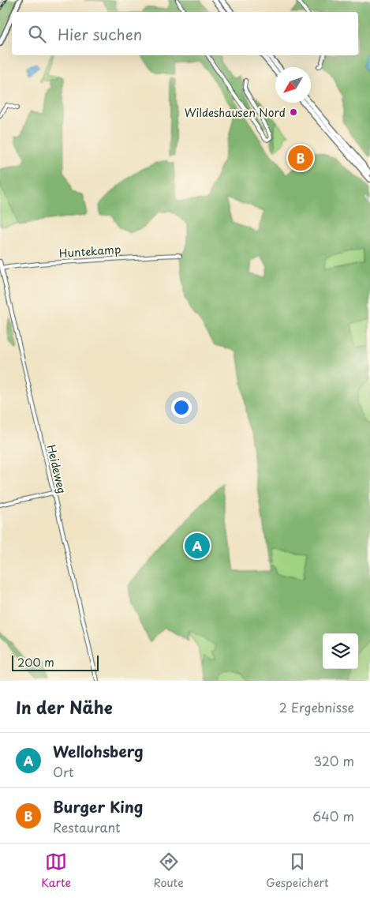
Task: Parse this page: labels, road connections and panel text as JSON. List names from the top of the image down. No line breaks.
{"streets":{"street":["Huntekamp","Heideweg"]},"crossings":[["Huntekamp","Heideweg"]],"places":["Wildeshausen Nord"],"scale_bar":"200 m","north":"bottom left","page":{"search":"Hier suchen","pins":["B","A"],"scale":"200 m","heading":["In der Nähe","2 Ergebnisse"],"list":[{"mark":"A","name":"Wellohsberg","note":"Ort","value":"320 m"},{"mark":"B","name":"Burger King","note":"Restaurant","value":"640 m"}],"nav":["Karte","Route","Gespeichert"]}}
